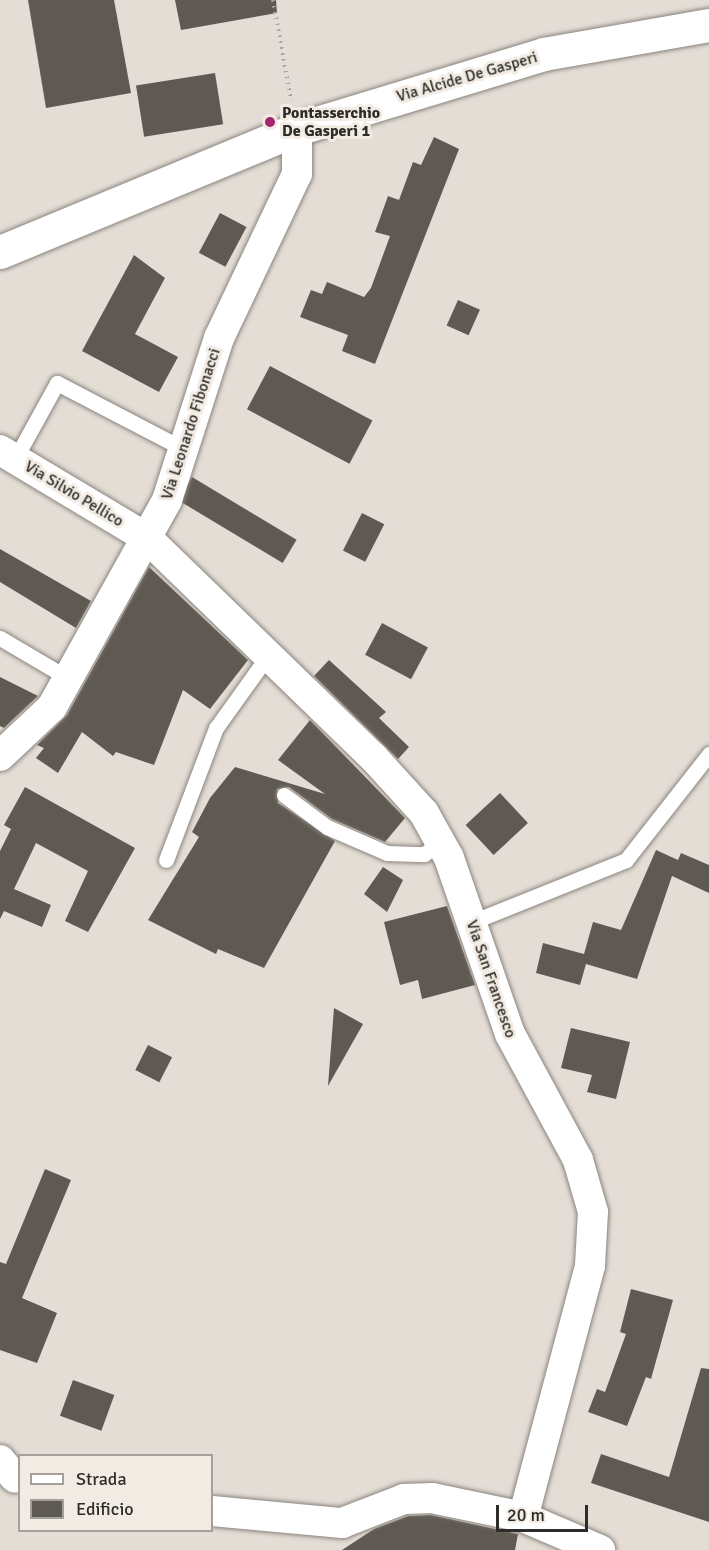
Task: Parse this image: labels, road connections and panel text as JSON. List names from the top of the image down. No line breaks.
{"streets":{"street":["Via Alcide De Gasperi","Via Leonardo Fibonacci","Via Silvio Pellico","Via San Francesco"]},"crossings":[["Via Alcide De Gasperi","Via Leonardo Fibonacci"],["Via Leonardo Fibonacci","Via Silvio Pellico"],["Via Leonardo Fibonacci","Via San Francesco"],["Via Silvio Pellico","Via San Francesco"]],"places":["Pontasserchio De Gasperi 1"],"legend":["Strada","Edificio"],"scale_bar":"20 m"}
